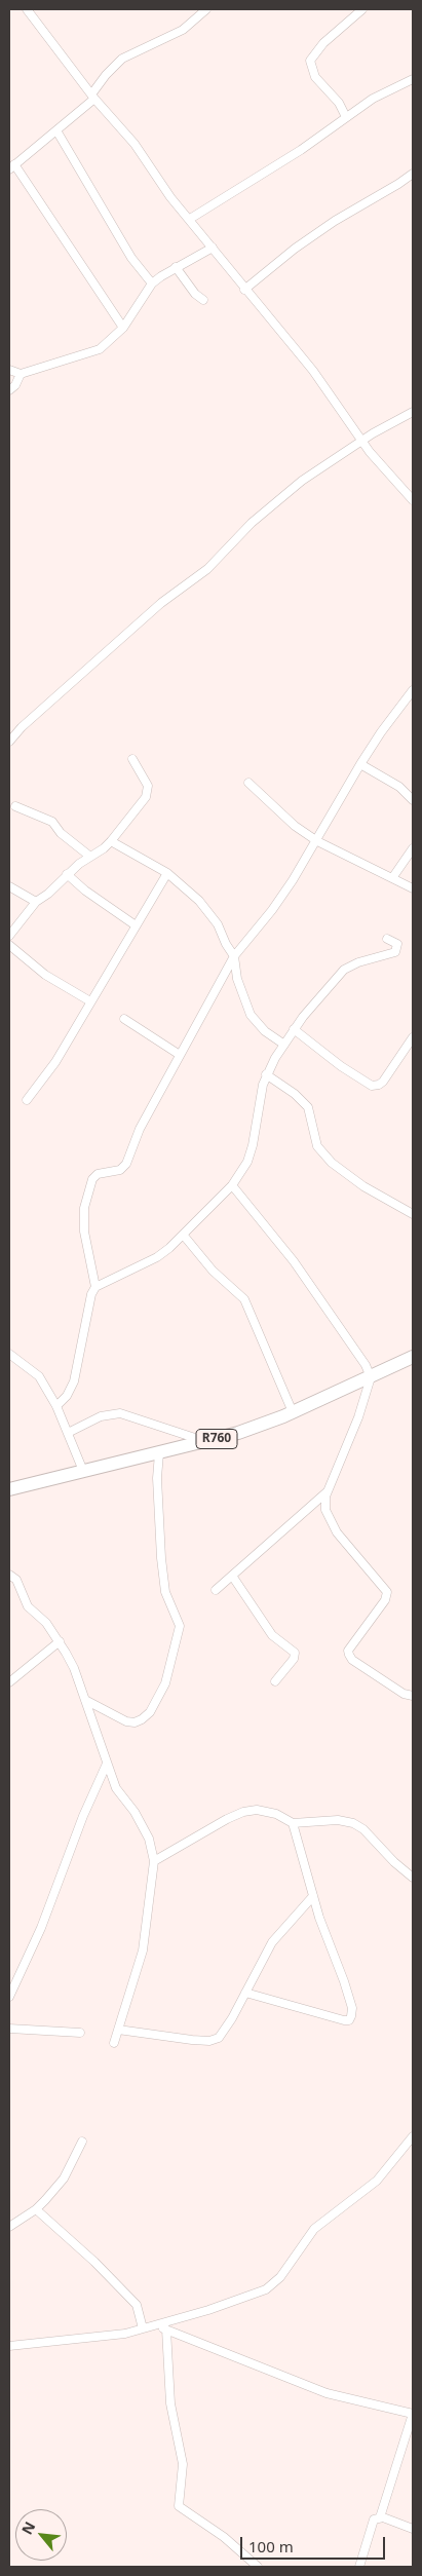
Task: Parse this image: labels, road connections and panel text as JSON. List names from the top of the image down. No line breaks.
{"streets":{"main road":["R760"]},"scale_bar":"100 m","north":"top left"}
